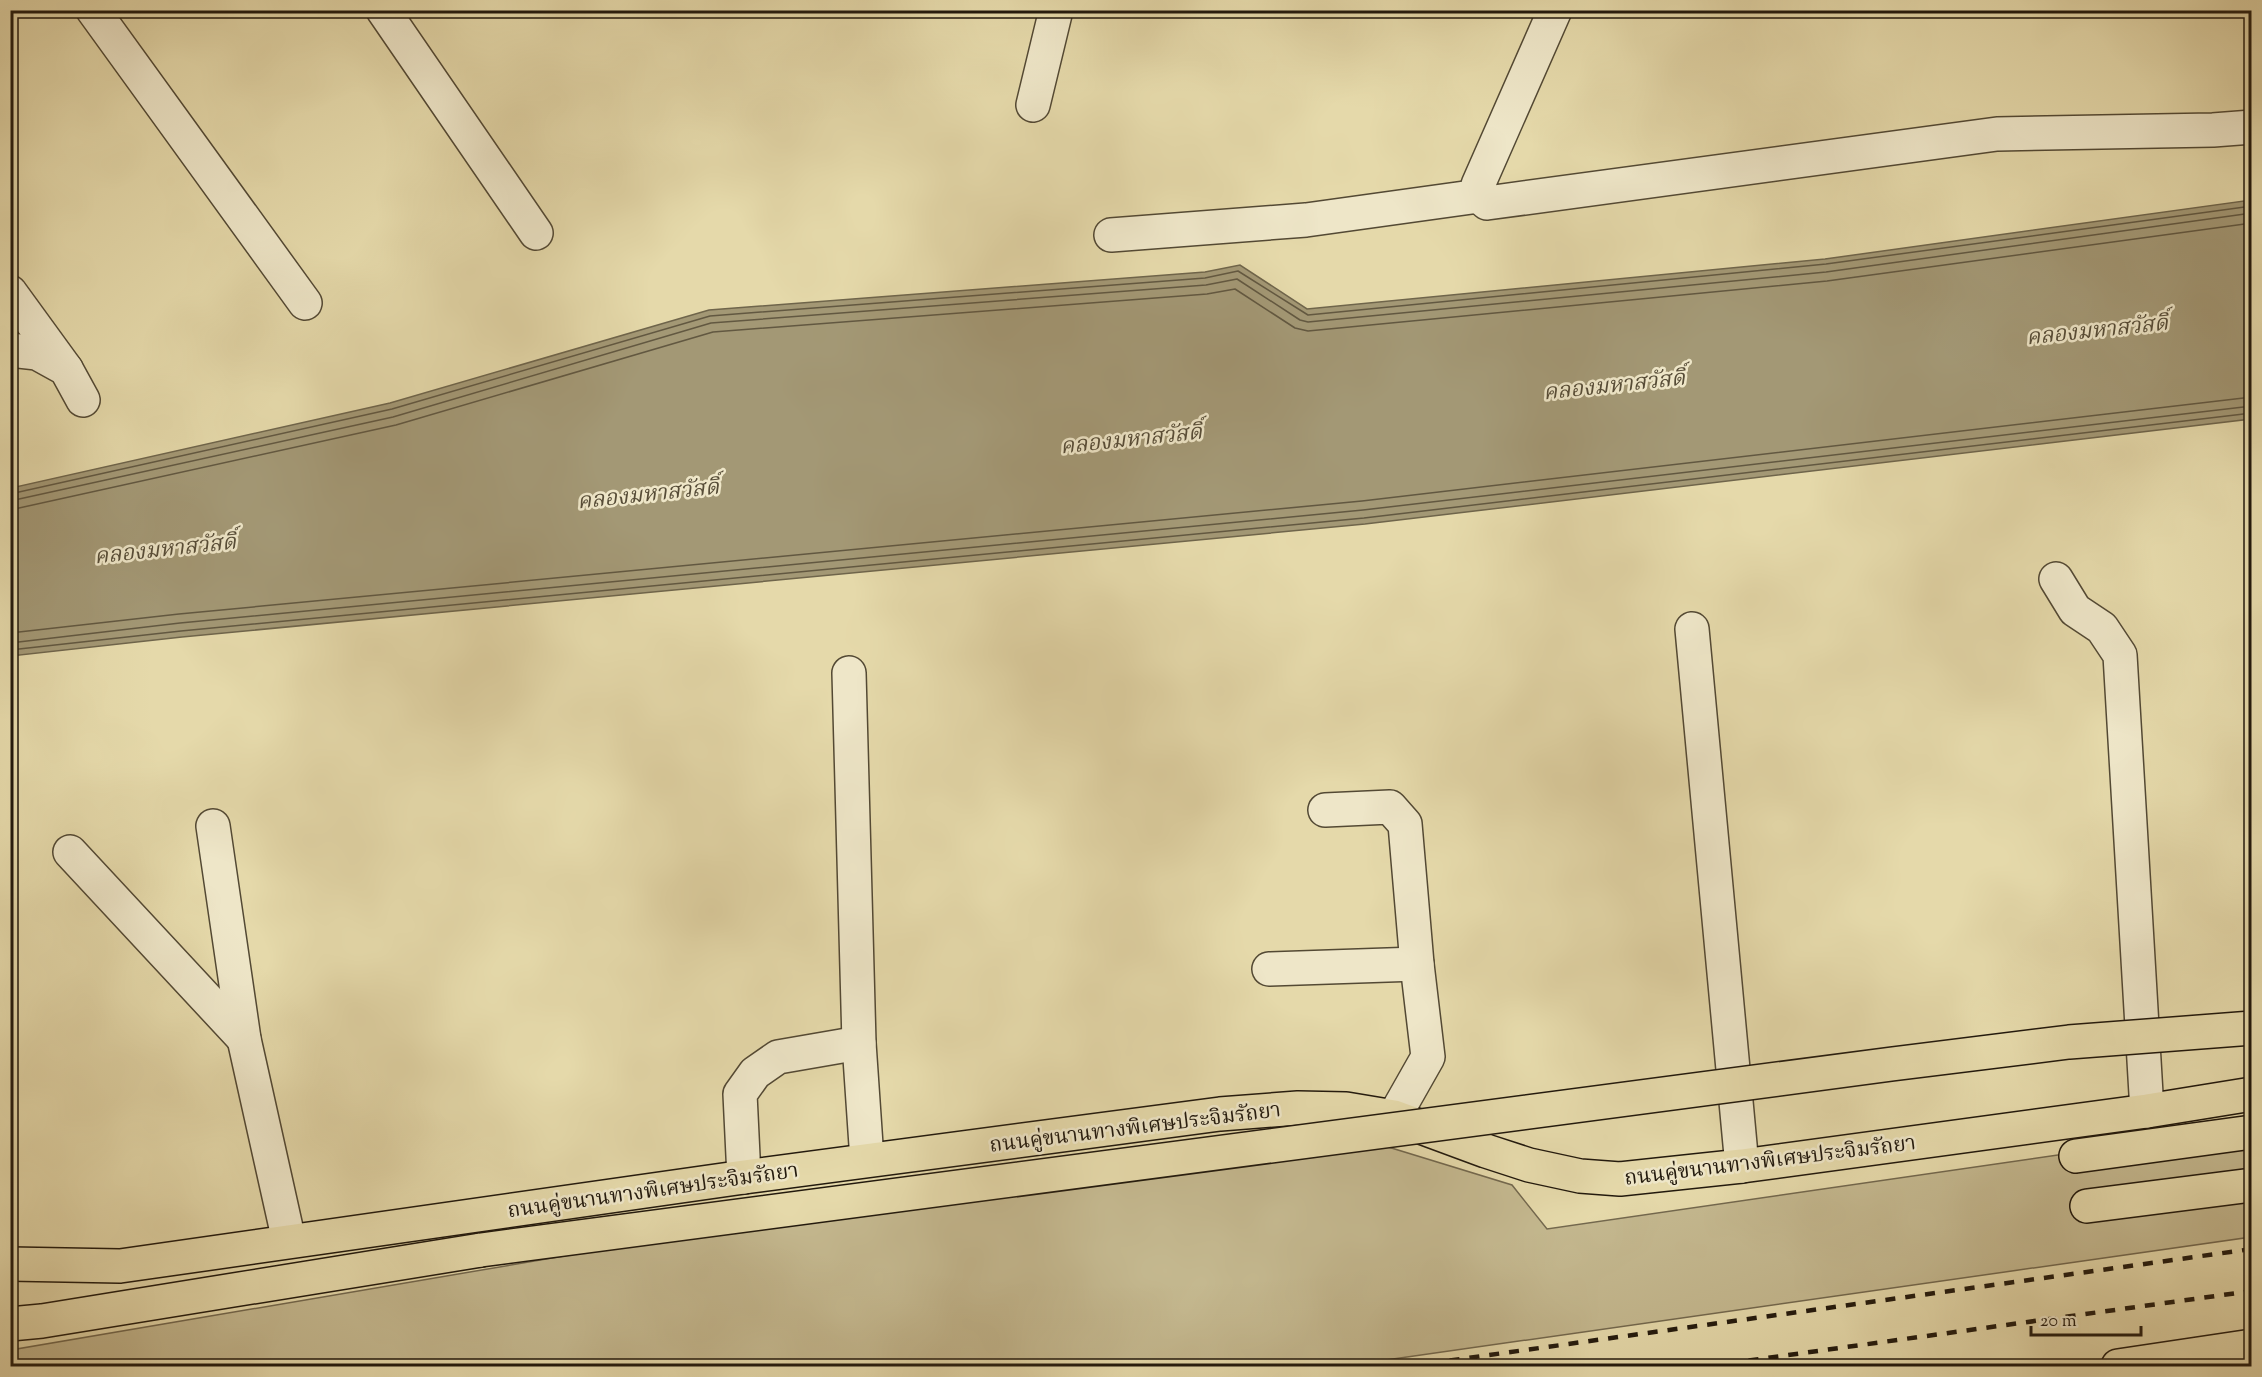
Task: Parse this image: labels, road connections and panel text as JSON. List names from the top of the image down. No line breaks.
{"streets":{"main road":["ถนนคู่ขนานทางพิเศษประจิมรัถยา"]},"water":["คลองมหาสวัสดิ์"],"scale_bar":"20 m"}
